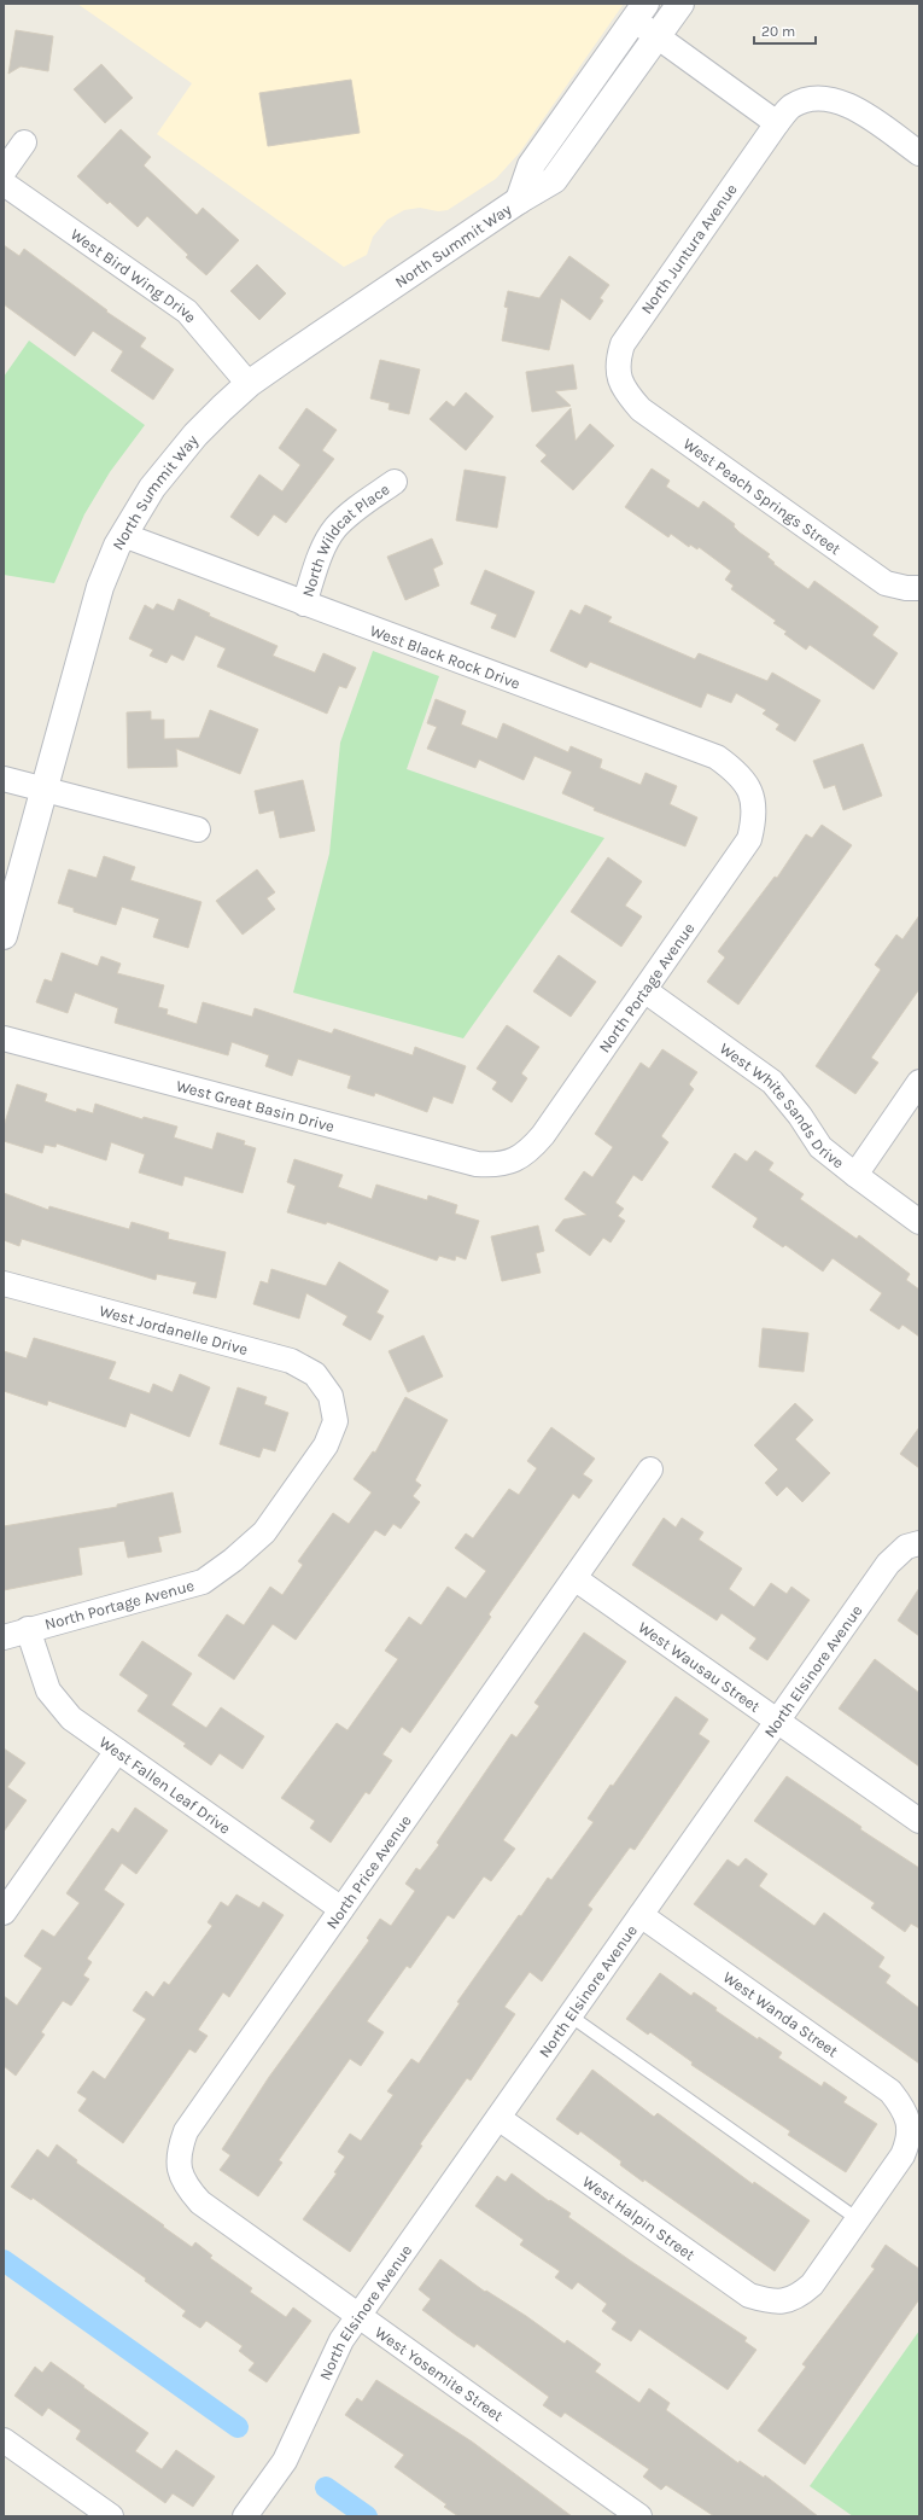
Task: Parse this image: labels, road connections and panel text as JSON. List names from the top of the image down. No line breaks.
{"streets":{"street":["North Summit Way","North Juntura Avenue","West Bird Wing Drive","West Peach Springs Street","North Wildcat Place","West Black Rock Drive","North Portage Avenue","West Great Basin Drive","West White Sands Drive","West Jordanelle Drive","West Wausau Street","North Elsinore Avenue","West Fallen Leaf Drive","North Price Avenue","West Wanda Street","West Halpin Street","West Yosemite Street"]},"crossings":[["North Summit Way","West Bird Wing Drive"],["North Summit Way","West Black Rock Drive"],["North Juntura Avenue","West Peach Springs Street"],["North Wildcat Place","West Black Rock Drive"],["West Black Rock Drive","North Portage Avenue"],["North Portage Avenue","West Great Basin Drive"],["North Portage Avenue","West White Sands Drive"],["North Portage Avenue","West Jordanelle Drive"],["North Portage Avenue","West Fallen Leaf Drive"],["West Wausau Street","North Elsinore Avenue"],["West Wausau Street","North Price Avenue"],["North Elsinore Avenue","West Wanda Street"],["North Elsinore Avenue","West Halpin Street"],["North Elsinore Avenue","West Yosemite Street"],["West Fallen Leaf Drive","North Price Avenue"],["North Price Avenue","West Yosemite Street"],["West Wanda Street","West Halpin Street"]],"scale_bar":"20 m"}
